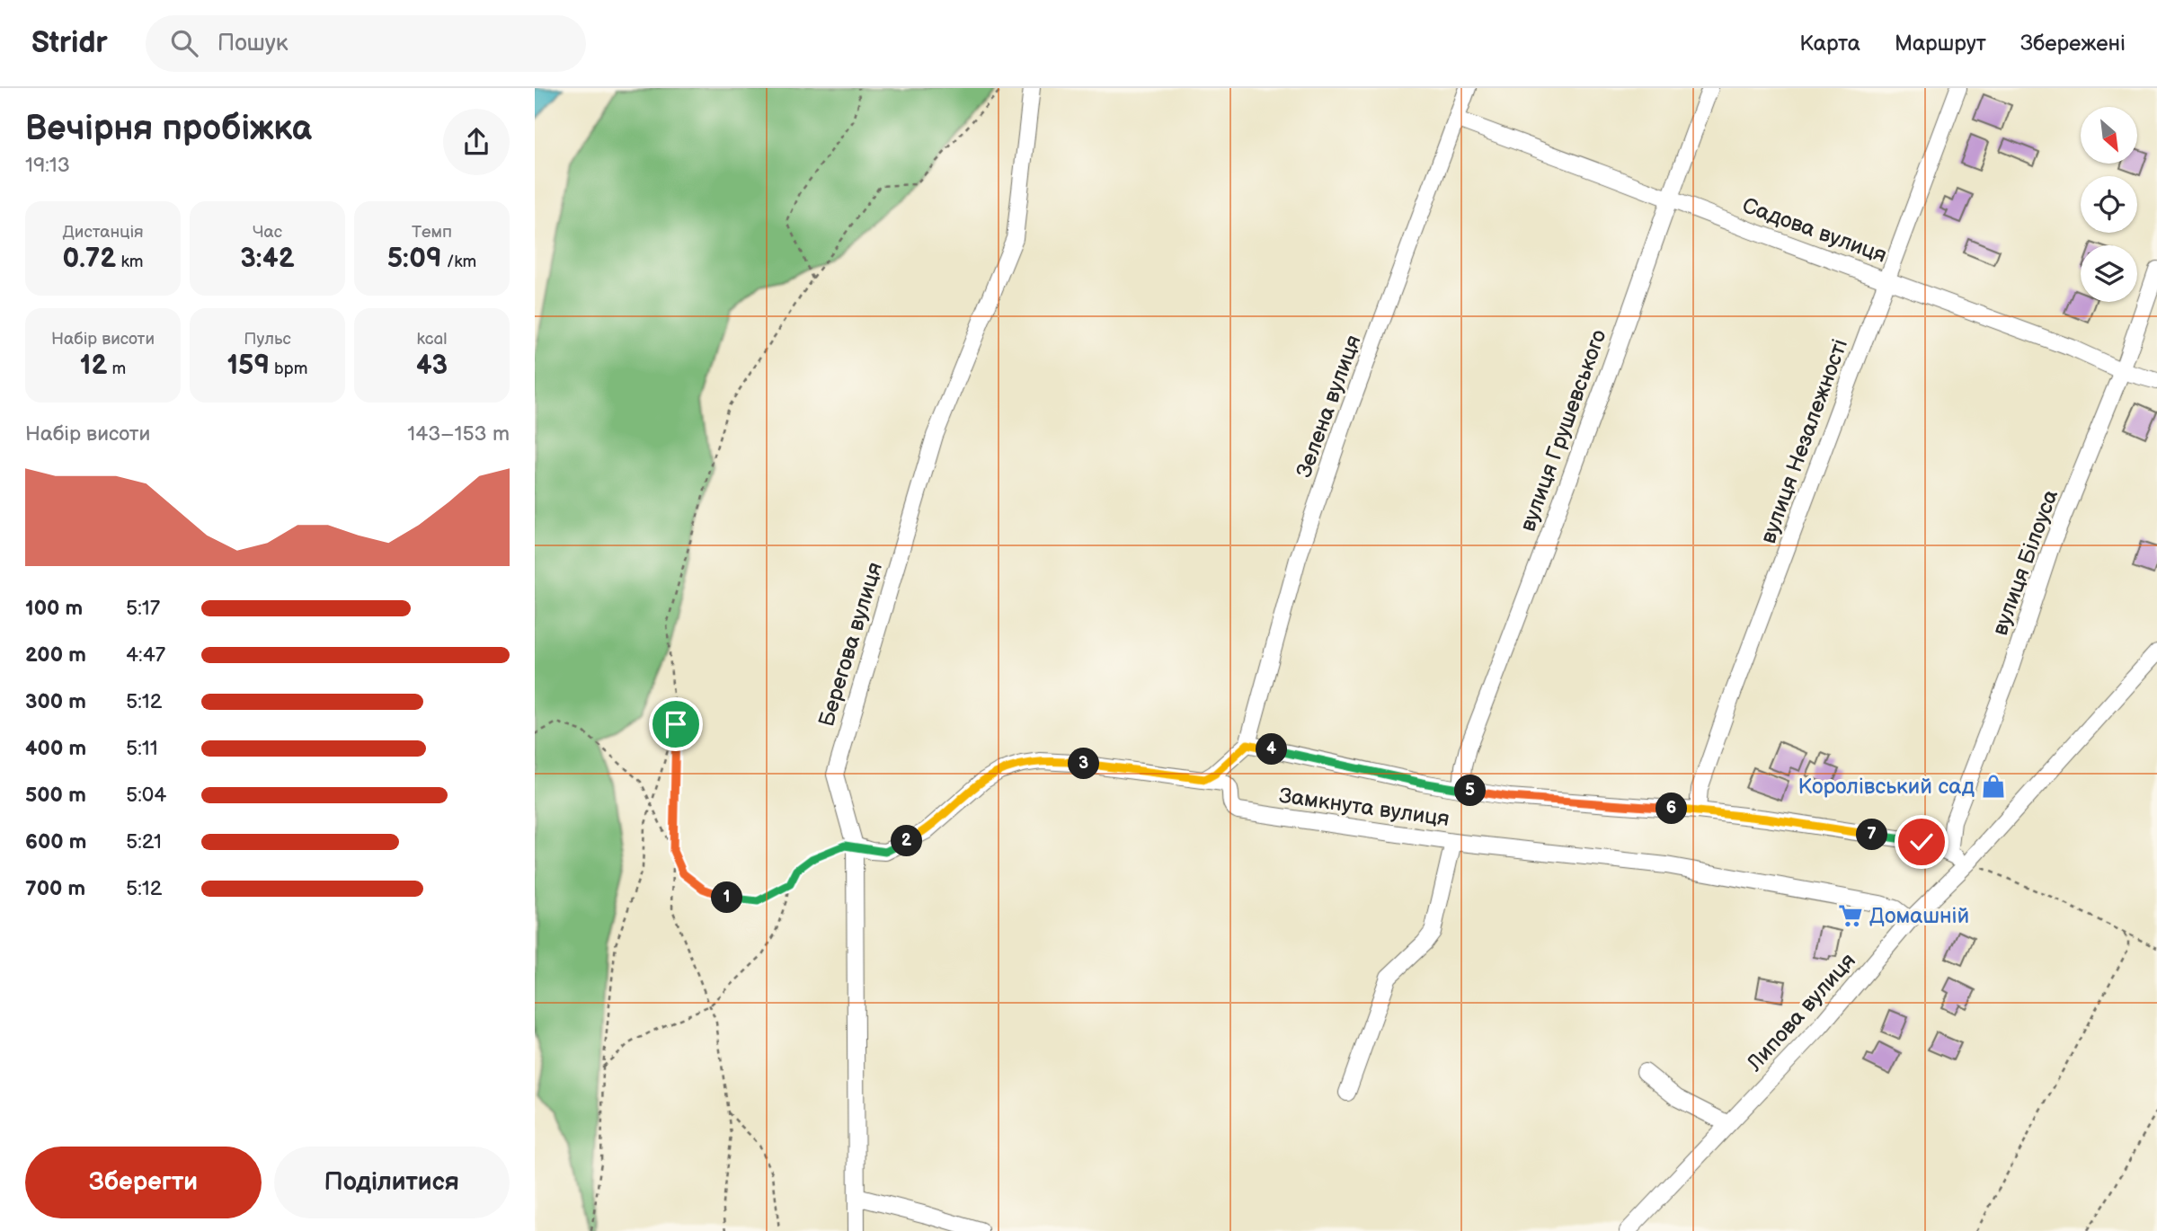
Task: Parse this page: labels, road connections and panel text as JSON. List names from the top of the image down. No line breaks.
{"streets":{"street":["Садова вулиця","Зелена вулиця","вулиця Грушевського","вулиця Незалежності","вулиця Білоуса","Берегова вулиця","Замкнута вулиця","Липова вулиця"]},"crossings":[["Садова вулиця","Зелена вулиця"],["Садова вулиця","вулиця Грушевського"],["Садова вулиця","вулиця Незалежності"],["Садова вулиця","вулиця Білоуса"],["Берегова вулиця","Замкнута вулиця"],["Замкнута вулиця","Липова вулиця"]],"places":{"shop":["Королівський сад"],"supermarket":["Домашній"]},"north":"bottom right","page":{"header":"Stridr","search":"Пошук","nav":["Карта","Маршрут","Збережені"],"heading":["Вечірня пробіжка","19:13"],"stats":[["Дистанція","0.72 km"],["Час","3:42"],["Темп","5:09 /km"],["Набір висоти","12 m"],["Пульс","159 bpm"],["kcal","43"]],"chart":["Набір висоти","143–153 m"],"list":[{"name":"100 m","note":"5:17"},{"name":"200 m","note":"4:47"},{"name":"300 m","note":"5:12"},{"name":"400 m","note":"5:11"},{"name":"500 m","note":"5:04"},{"name":"600 m","note":"5:21"},{"name":"700 m","note":"5:12"}],"pins":["4","3","5","6","7","2","1"],"buttons":["Зберегти","Поділитися"]}}
